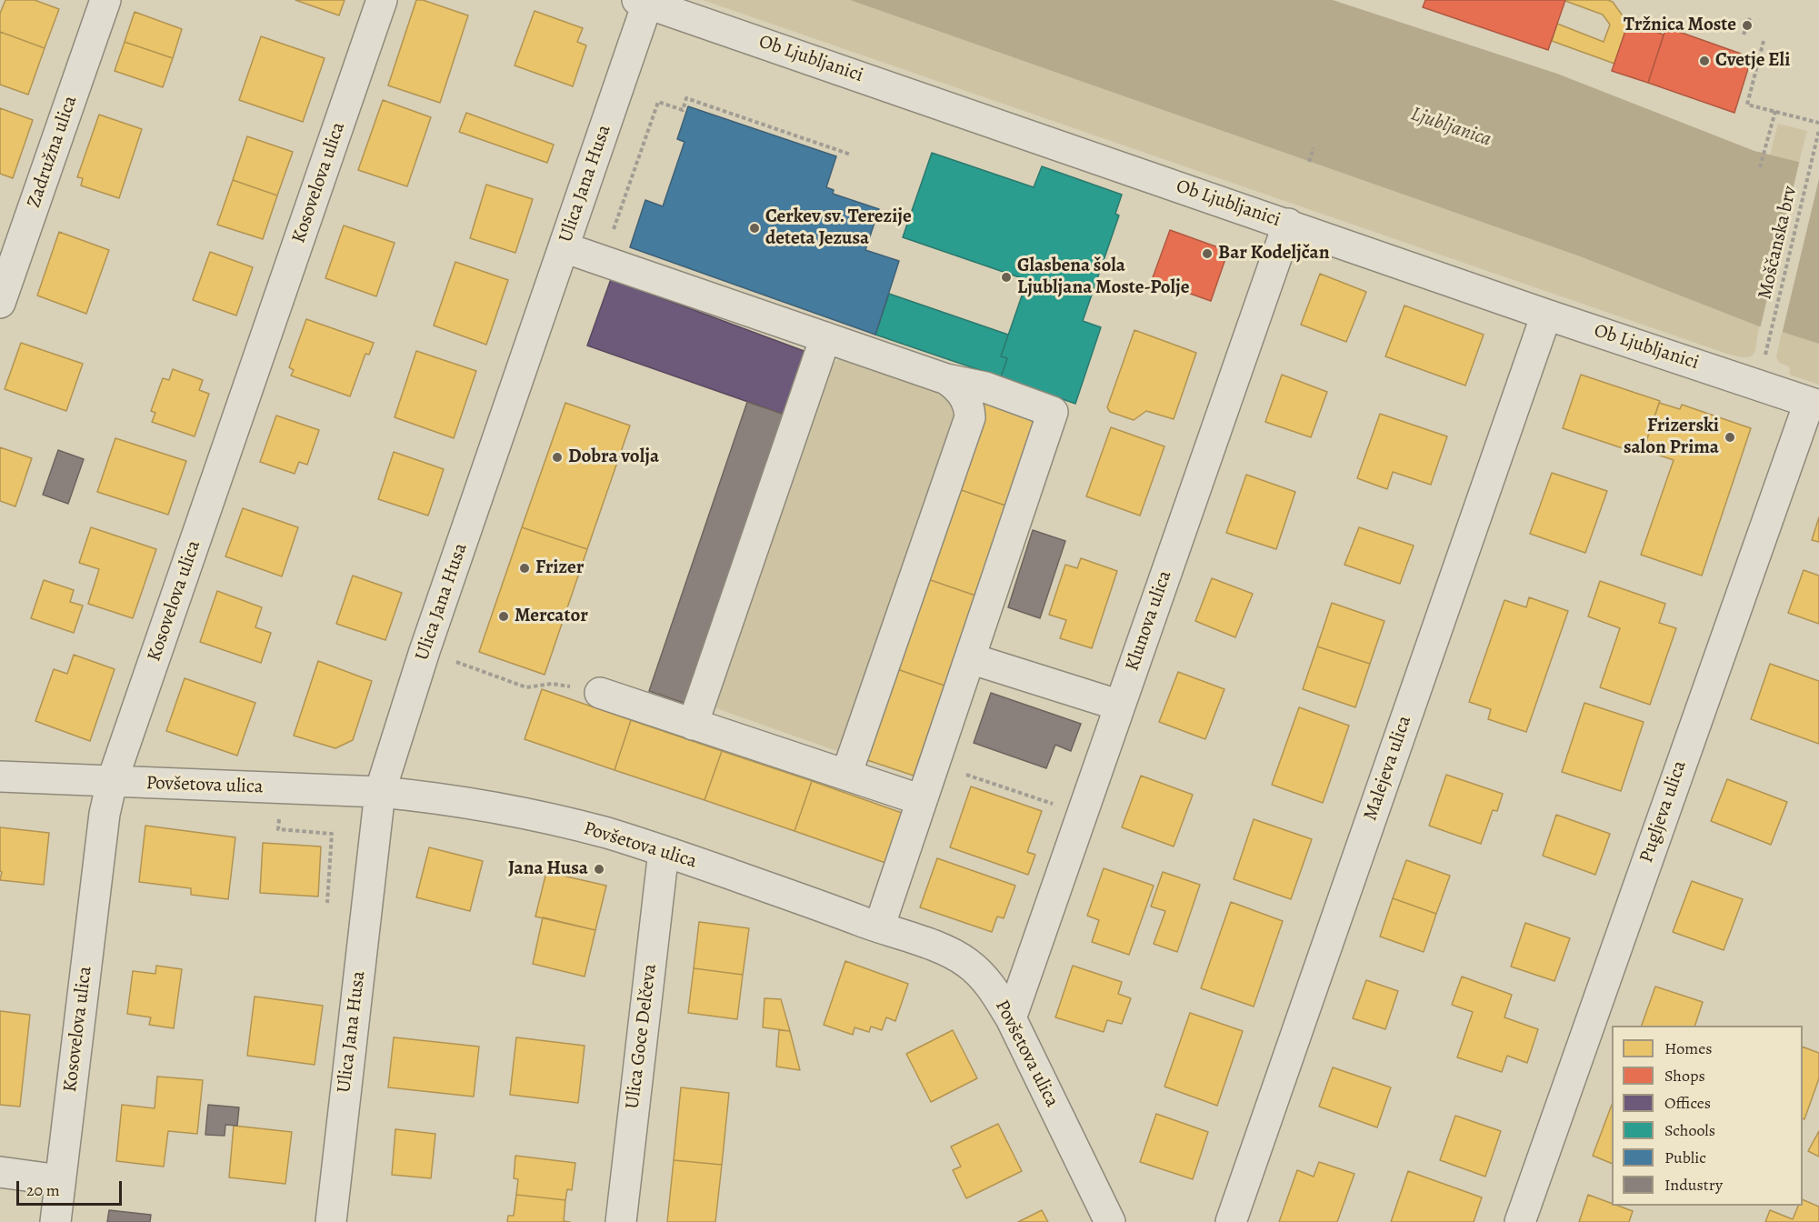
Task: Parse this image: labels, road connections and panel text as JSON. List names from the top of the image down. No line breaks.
{"streets":{"street":["Ob Ljubljanici","Zadružna ulica","Kosovelova ulica","Ulica Jana Husa","Klunova ulica","Malejeva ulica","Povšetova ulica","Pugljeva ulica","Ulica Goce Delčeva"],"path":["Moščanska brv"]},"crossings":[["Ob Ljubljanici","Ulica Jana Husa"],["Ob Ljubljanici","Klunova ulica"],["Ob Ljubljanici","Malejeva ulica"],["Ob Ljubljanici","Pugljeva ulica"],["Kosovelova ulica","Povšetova ulica"],["Ulica Jana Husa","Povšetova ulica"],["Klunova ulica","Povšetova ulica"],["Povšetova ulica","Ulica Goce Delčeva"]],"water":["Ljubljanica"],"places":["Tržnica Moste","Cvetje Eli","Cerkev sv. Terezije deteta Jezusa","Bar Kodeljčan","Glasbena šola Ljubljana Moste-Polje","Frizerski salon Prima","Dobra volja","Frizer","Mercator","Jana Husa"],"legend":["Homes","Shops","Offices","Schools","Public","Industry"],"scale_bar":"20 m"}
